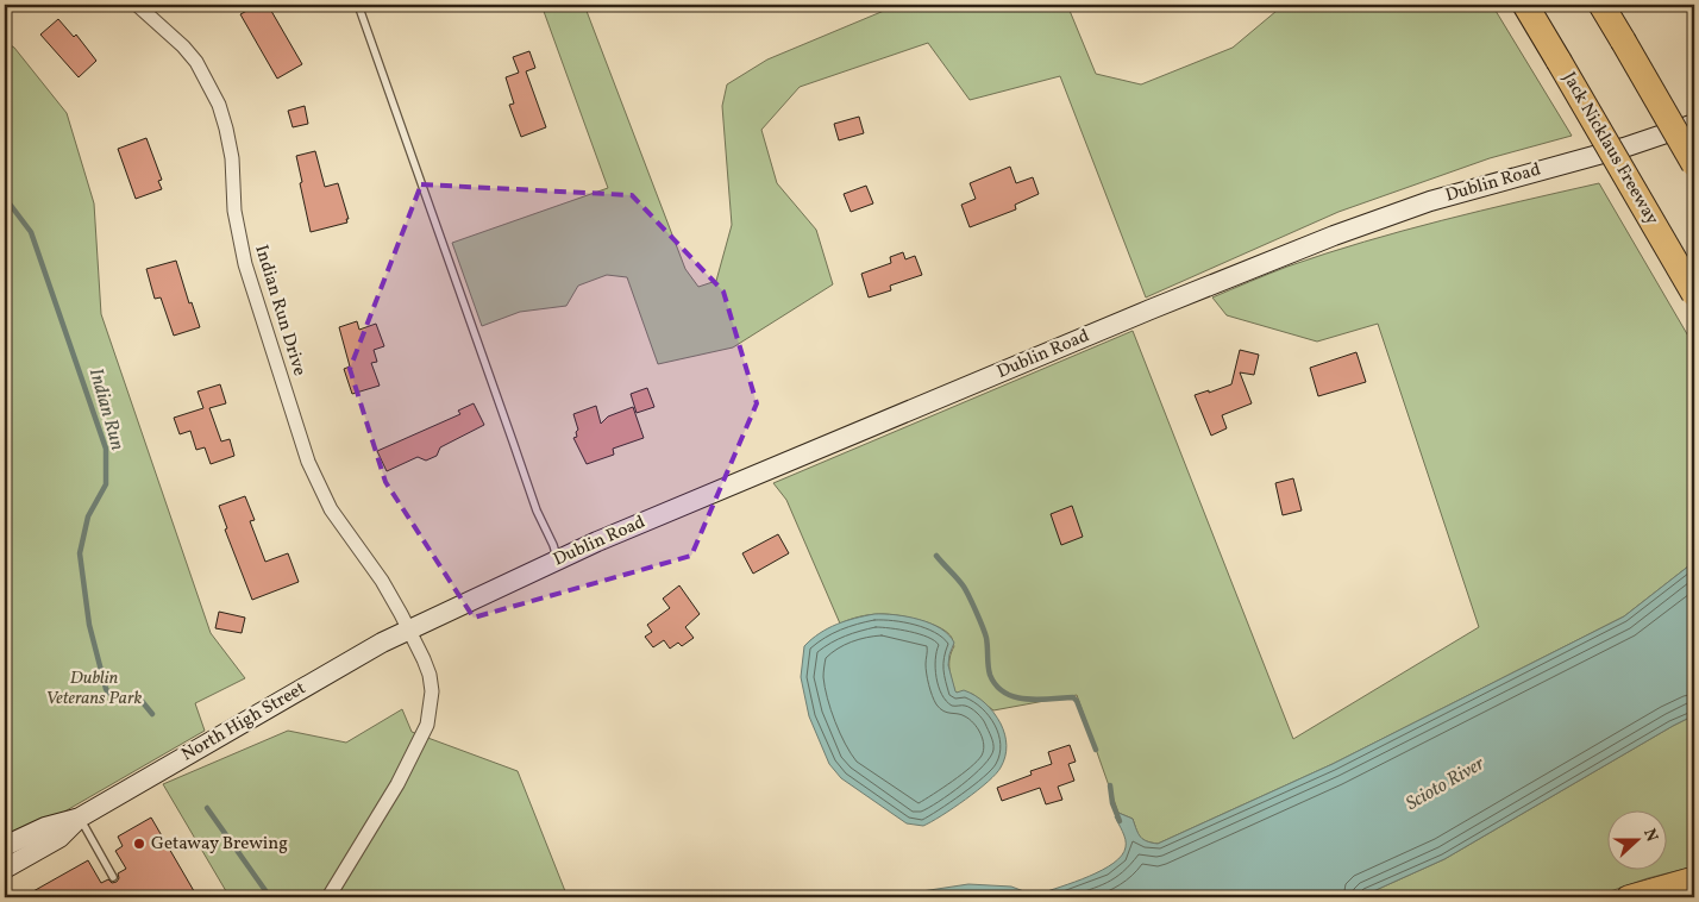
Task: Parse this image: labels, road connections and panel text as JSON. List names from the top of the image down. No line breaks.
{"streets":{"highway":["Jack Nicklaus Freeway"],"main road":["Dublin Road","North High Street"],"street":["Indian Run Drive"]},"crossings":[["Dublin Road","Indian Run Drive"],["Dublin Road","North High Street"],["Indian Run Drive","North High Street"]],"water":["Indian Run","Scioto River"],"parks":["Dublin Veterans Park"],"places":["Getaway Brewing"],"north":"right"}
